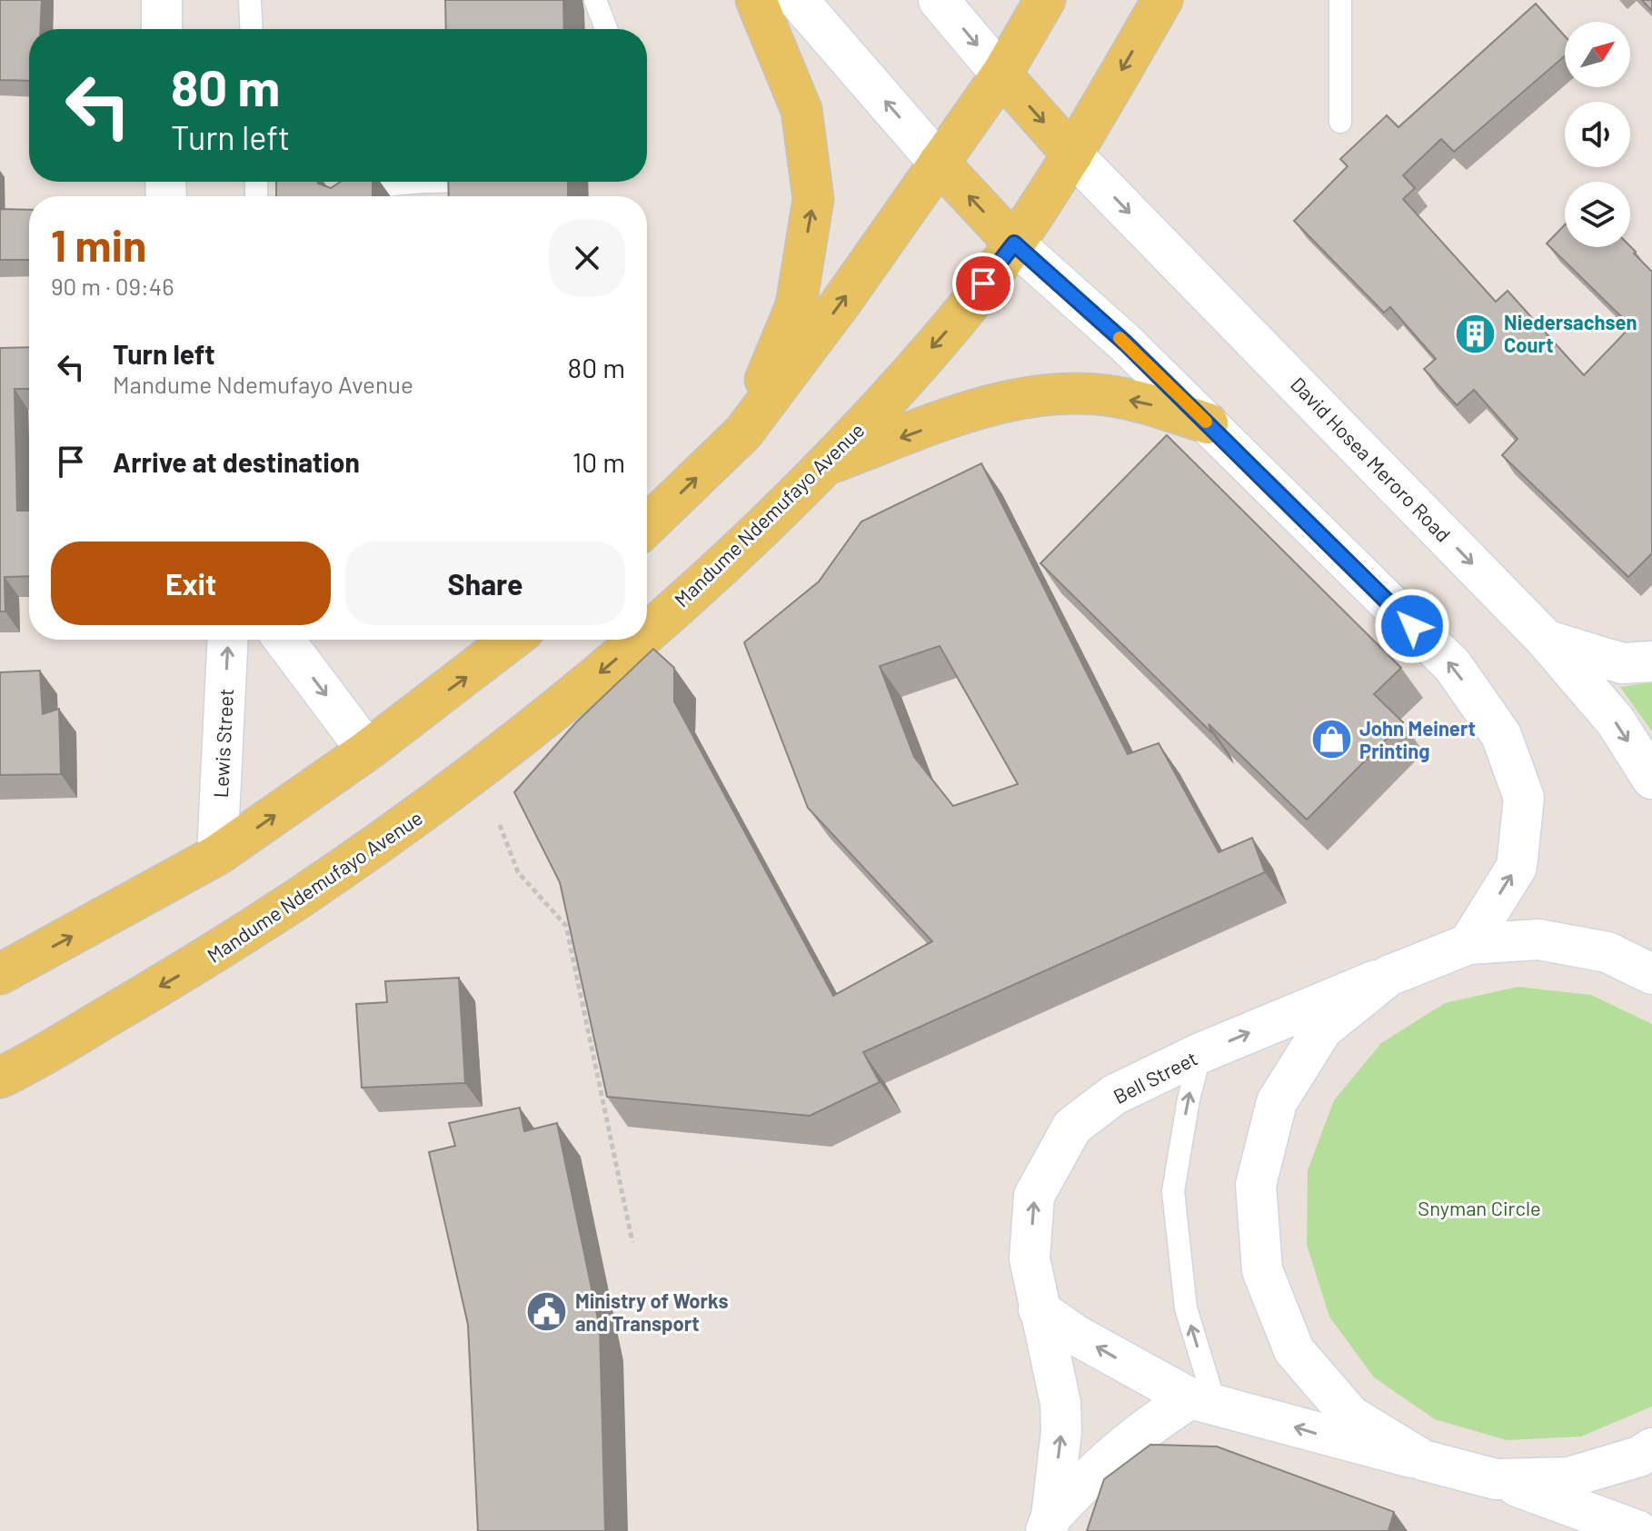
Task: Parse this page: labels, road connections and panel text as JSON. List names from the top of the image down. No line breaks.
{"streets":{"main road":["David Hosea Meroro Road","Mandume Ndemufayo Avenue","Lewis Street","Bell Street"]},"crossings":[["David Hosea Meroro Road","Mandume Ndemufayo Avenue"]],"one_way":["Lewis Street","Bell Street"],"parks":["Snyman Circle"],"places":{"building":["Niedersachsen Court"],"shop":["John Meinert Printing"],"public building":["Ministry of Works and Transport"]},"north":"top right","page":{"turn":["80 m","Turn left"],"heading":["1 min","90 m · 09:46"],"list":[{"name":"Turn left","note":"Mandume Ndemufayo Avenue","value":"80 m"},{"name":"Arrive at destination","value":"10 m"}],"buttons":["Exit","Share"]}}
